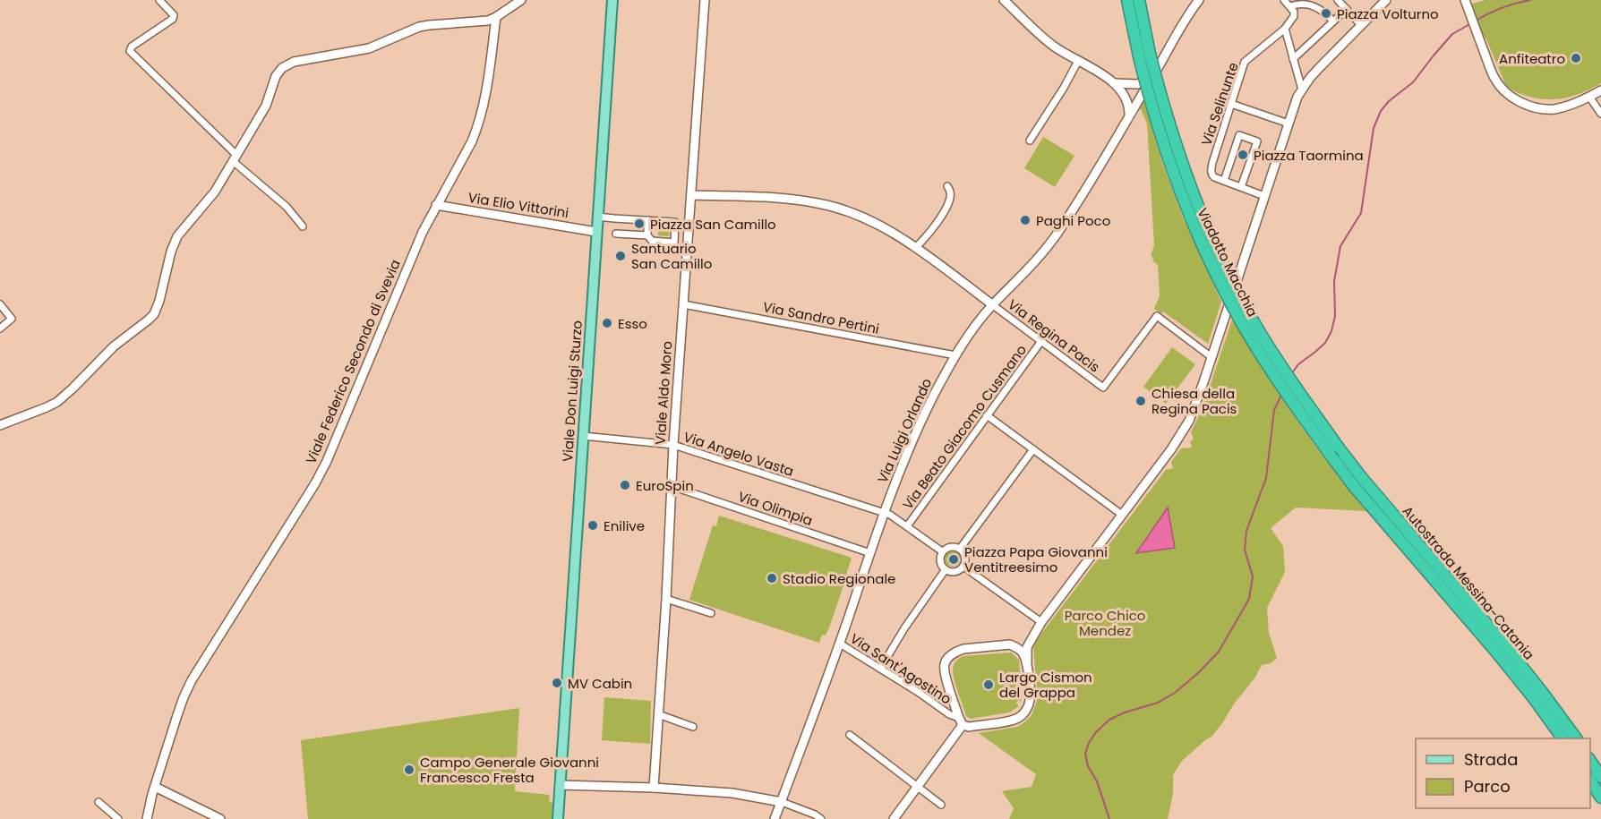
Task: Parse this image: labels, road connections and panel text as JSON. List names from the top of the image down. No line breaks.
{"streets":{"highway":["Viadotto Macchia","Autostrada Messina-Catania"],"main road":["Viale Don Luigi Sturzo"],"street":["Via Selinunte","Via Elio Vittorini","Via Sandro Pertini","Via Regina Pacis","Viale Federico Secondo di Svevia","Viale Aldo Moro","Via Beato Giacomo Cusmano","Via Luigi Orlando","Via Angelo Vasta","Via Olimpia","Via Sant'Agostino"]},"crossings":[["Via Elio Vittorini","Viale Federico Secondo di Svevia"],["Via Elio Vittorini","Viale Don Luigi Sturzo"],["Viadotto Macchia","Autostrada Messina-Catania"],["Via Sandro Pertini","Viale Aldo Moro"],["Via Sandro Pertini","Via Luigi Orlando"],["Via Regina Pacis","Via Beato Giacomo Cusmano"],["Via Regina Pacis","Via Luigi Orlando"],["Viale Don Luigi Sturzo","Via Angelo Vasta"],["Viale Aldo Moro","Via Angelo Vasta"],["Viale Aldo Moro","Via Olimpia"],["Via Beato Giacomo Cusmano","Via Angelo Vasta"],["Via Luigi Orlando","Via Angelo Vasta"],["Via Luigi Orlando","Via Olimpia"],["Via Luigi Orlando","Via Sant'Agostino"]],"parks":["Parco Chico Mendez"],"places":["Piazza Volturno","Anfiteatro","Piazza Taormina","Paghi Poco","Piazza San Camillo","Santuario San Camillo","Esso","Chiesa della Regina Pacis","EuroSpin","Enilive","Piazza Papa Giovanni Ventitreesimo","Stadio Regionale","MV Cabin","Largo Cismon del Grappa","Campo Generale Giovanni Francesco Fresta"],"legend":["Strada","Parco"]}
